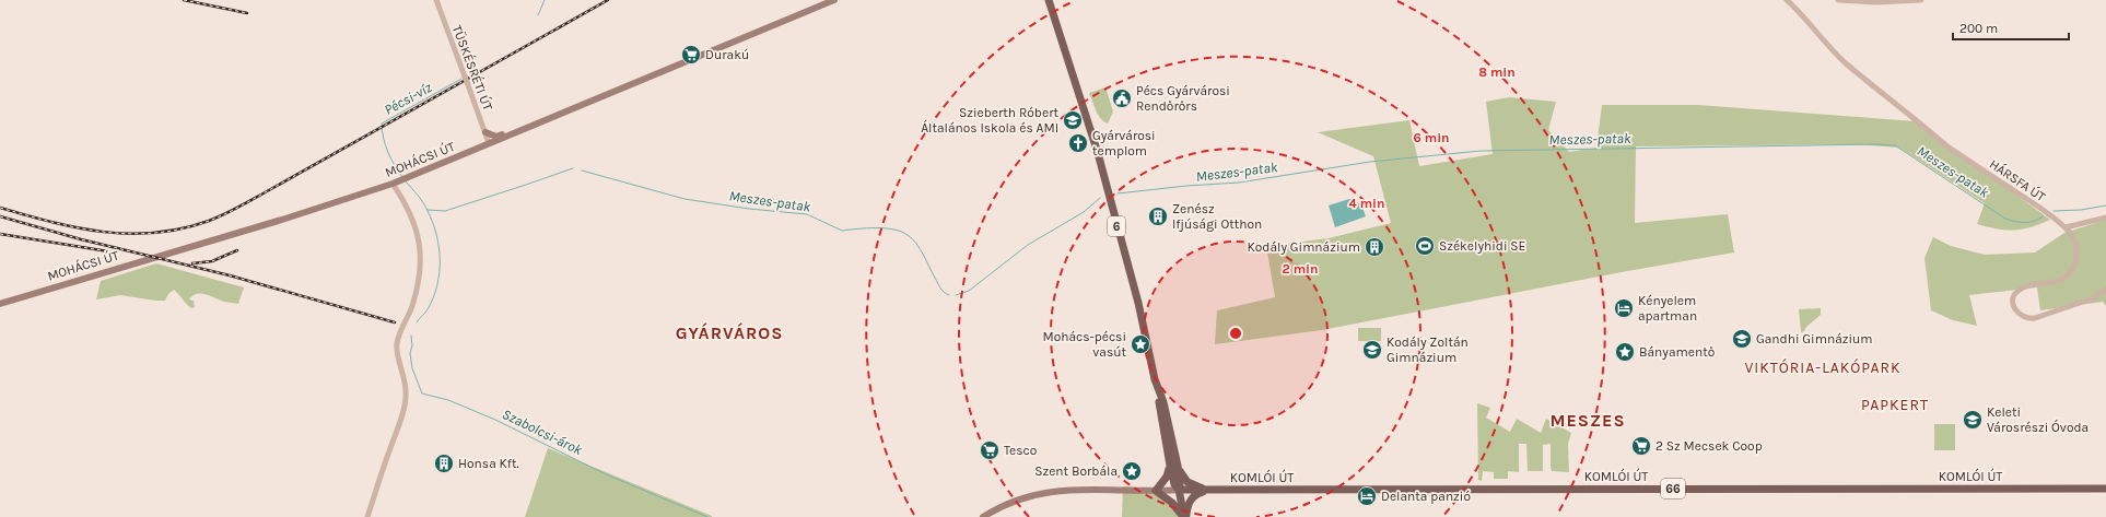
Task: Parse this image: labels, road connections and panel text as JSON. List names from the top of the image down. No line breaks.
{"streets":{"main road":["MOHÁCSI ÚT","6","KOMLÓI ÚT","66"],"street":["TÜSKÉSRÉTI ÚT","HÁRSFA ÚT"]},"crossings":[["TÜSKÉSRÉTI ÚT","MOHÁCSI ÚT"],["6","KOMLÓI ÚT"]],"districts":["GYÁRVÁROS","VIKTÓRIA-LAKÓPARK","PAPKERT","MESZES"],"water":["Pécsi-víz","Meszes-patak","Szabolcsi-árok"],"places":{"supermarket":["Durakú","2 Sz Mecsek Coop","Tesco"],"public building":["Pécs Gyárvárosi Rendőrőrs"],"school or university":["Szieberth Róbert Általános Iskola és AMI","Gandhi Gimnázium","Kodály Zoltán Gimnázium","Keleti Városrészi Óvoda"],"church":["Gyárvárosi templom"],"building":["Zenész Ifjúsági Otthon","Kodály Gimnázium","Honsa Kft."],"sports":["Székelyhidi SE"],"hotel":["Kényelem apartman","Delanta panzió"],"place":["Mohács-pécsi vasút","Bányamentő","Szent Borbála"]},"scale_bar":"200 m","rings":["8 min","6 min","4 min","2 min"]}
